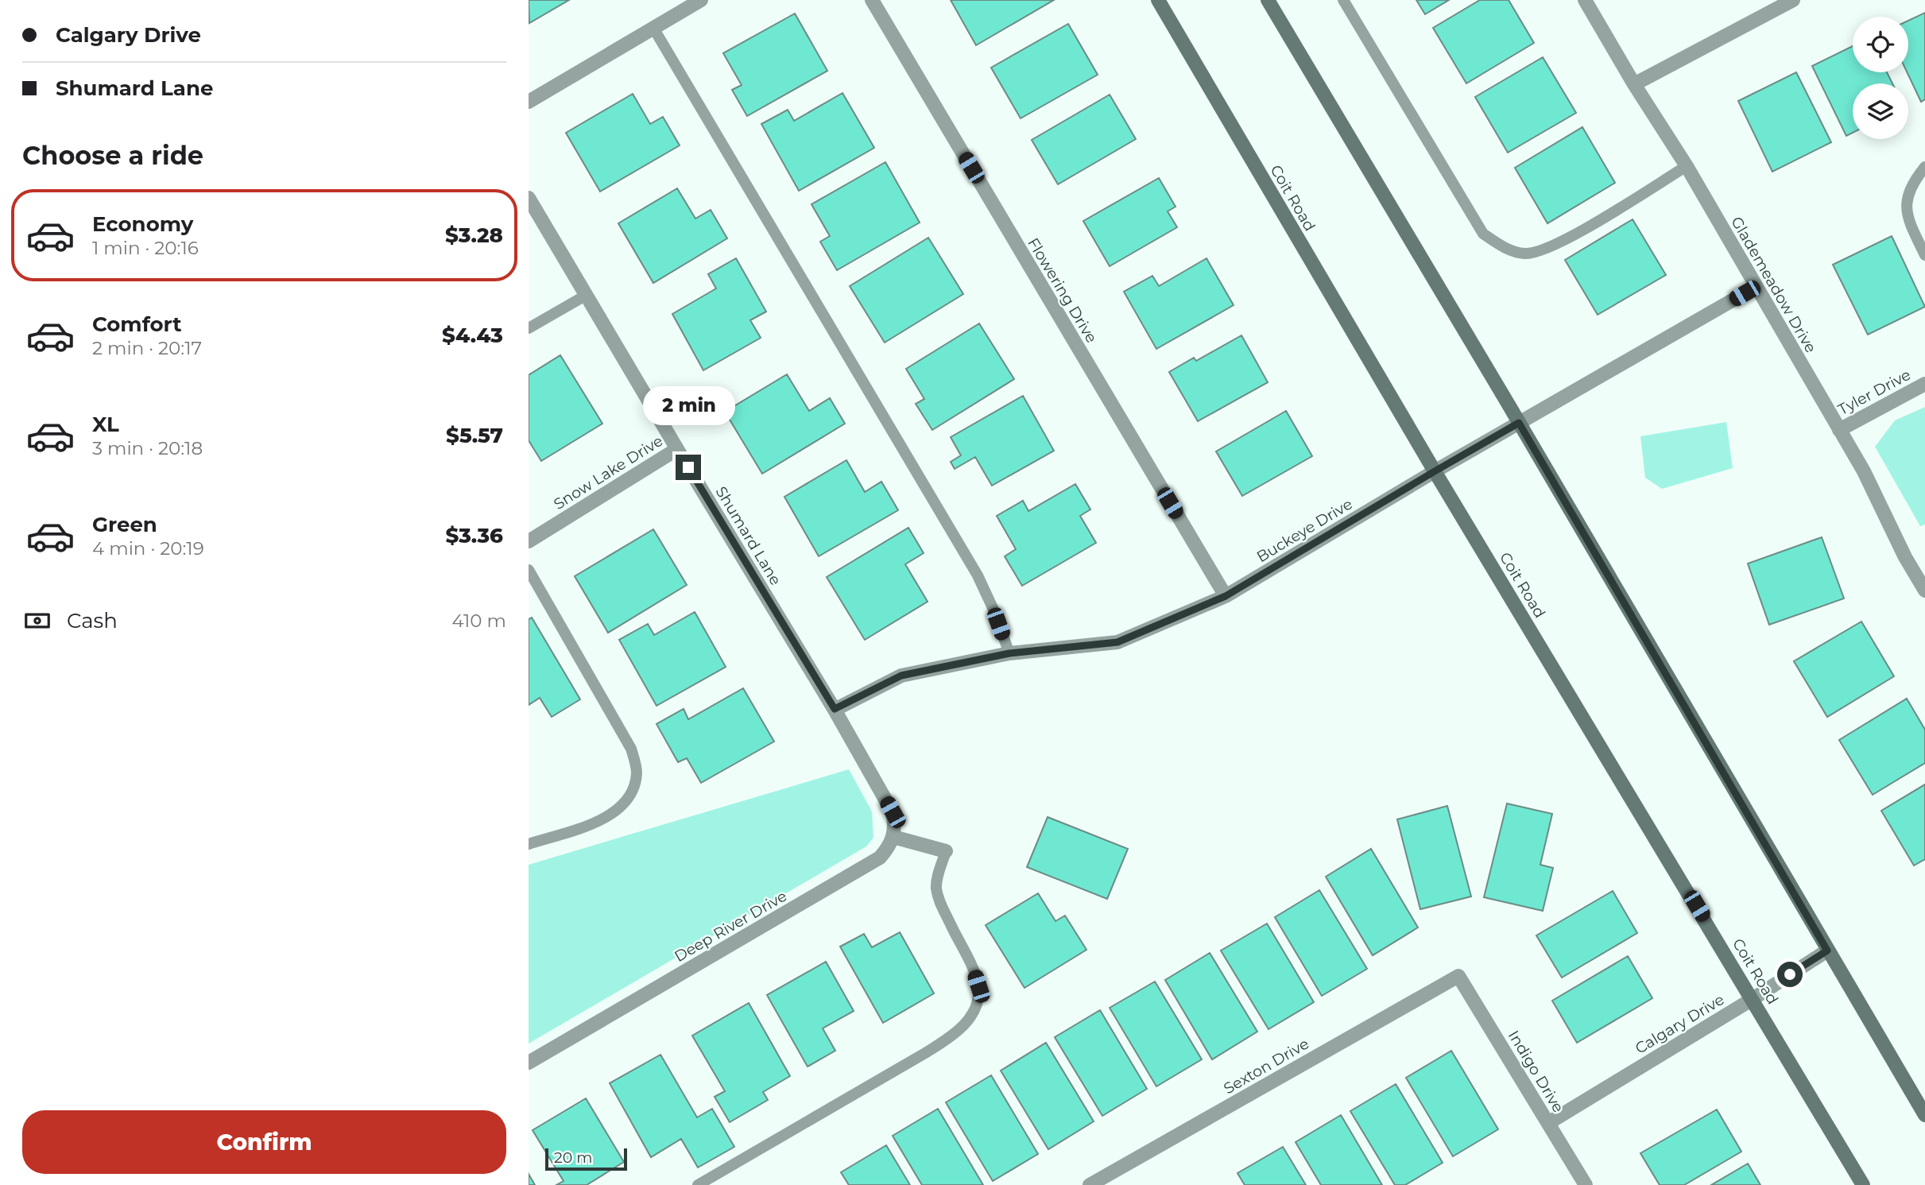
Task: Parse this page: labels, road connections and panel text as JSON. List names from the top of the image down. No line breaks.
{"streets":{"main road":["Coit Road"],"street":["Glademeadow Drive","Flowering Drive","Tyler Drive","Snow Lake Drive","Buckeye Drive","Shumard Lane","Deep River Drive","Calgary Drive","Sexton Drive","Indigo Drive"]},"crossings":[["Coit Road","Buckeye Drive"],["Coit Road","Calgary Drive"],["Glademeadow Drive","Tyler Drive"],["Glademeadow Drive","Buckeye Drive"],["Flowering Drive","Buckeye Drive"],["Snow Lake Drive","Shumard Lane"],["Buckeye Drive","Shumard Lane"],["Shumard Lane","Deep River Drive"],["Calgary Drive","Indigo Drive"],["Sexton Drive","Indigo Drive"]],"scale_bar":"20 m","page":{"banner":["Calgary Drive","Shumard Lane"],"heading":"Choose a ride","list":[{"name":"Economy","note":"1 min · 20:16","value":"$3.28"},{"name":"Comfort","note":"2 min · 20:17","value":"$4.43"},{"name":"XL","note":"3 min · 20:18","value":"$5.57"},{"name":"Green","note":"4 min · 20:19","value":"$3.36"}],"bubble":"2 min","pay":["Cash","410 m"],"buttons":"Confirm","scale":"20 m"}}
